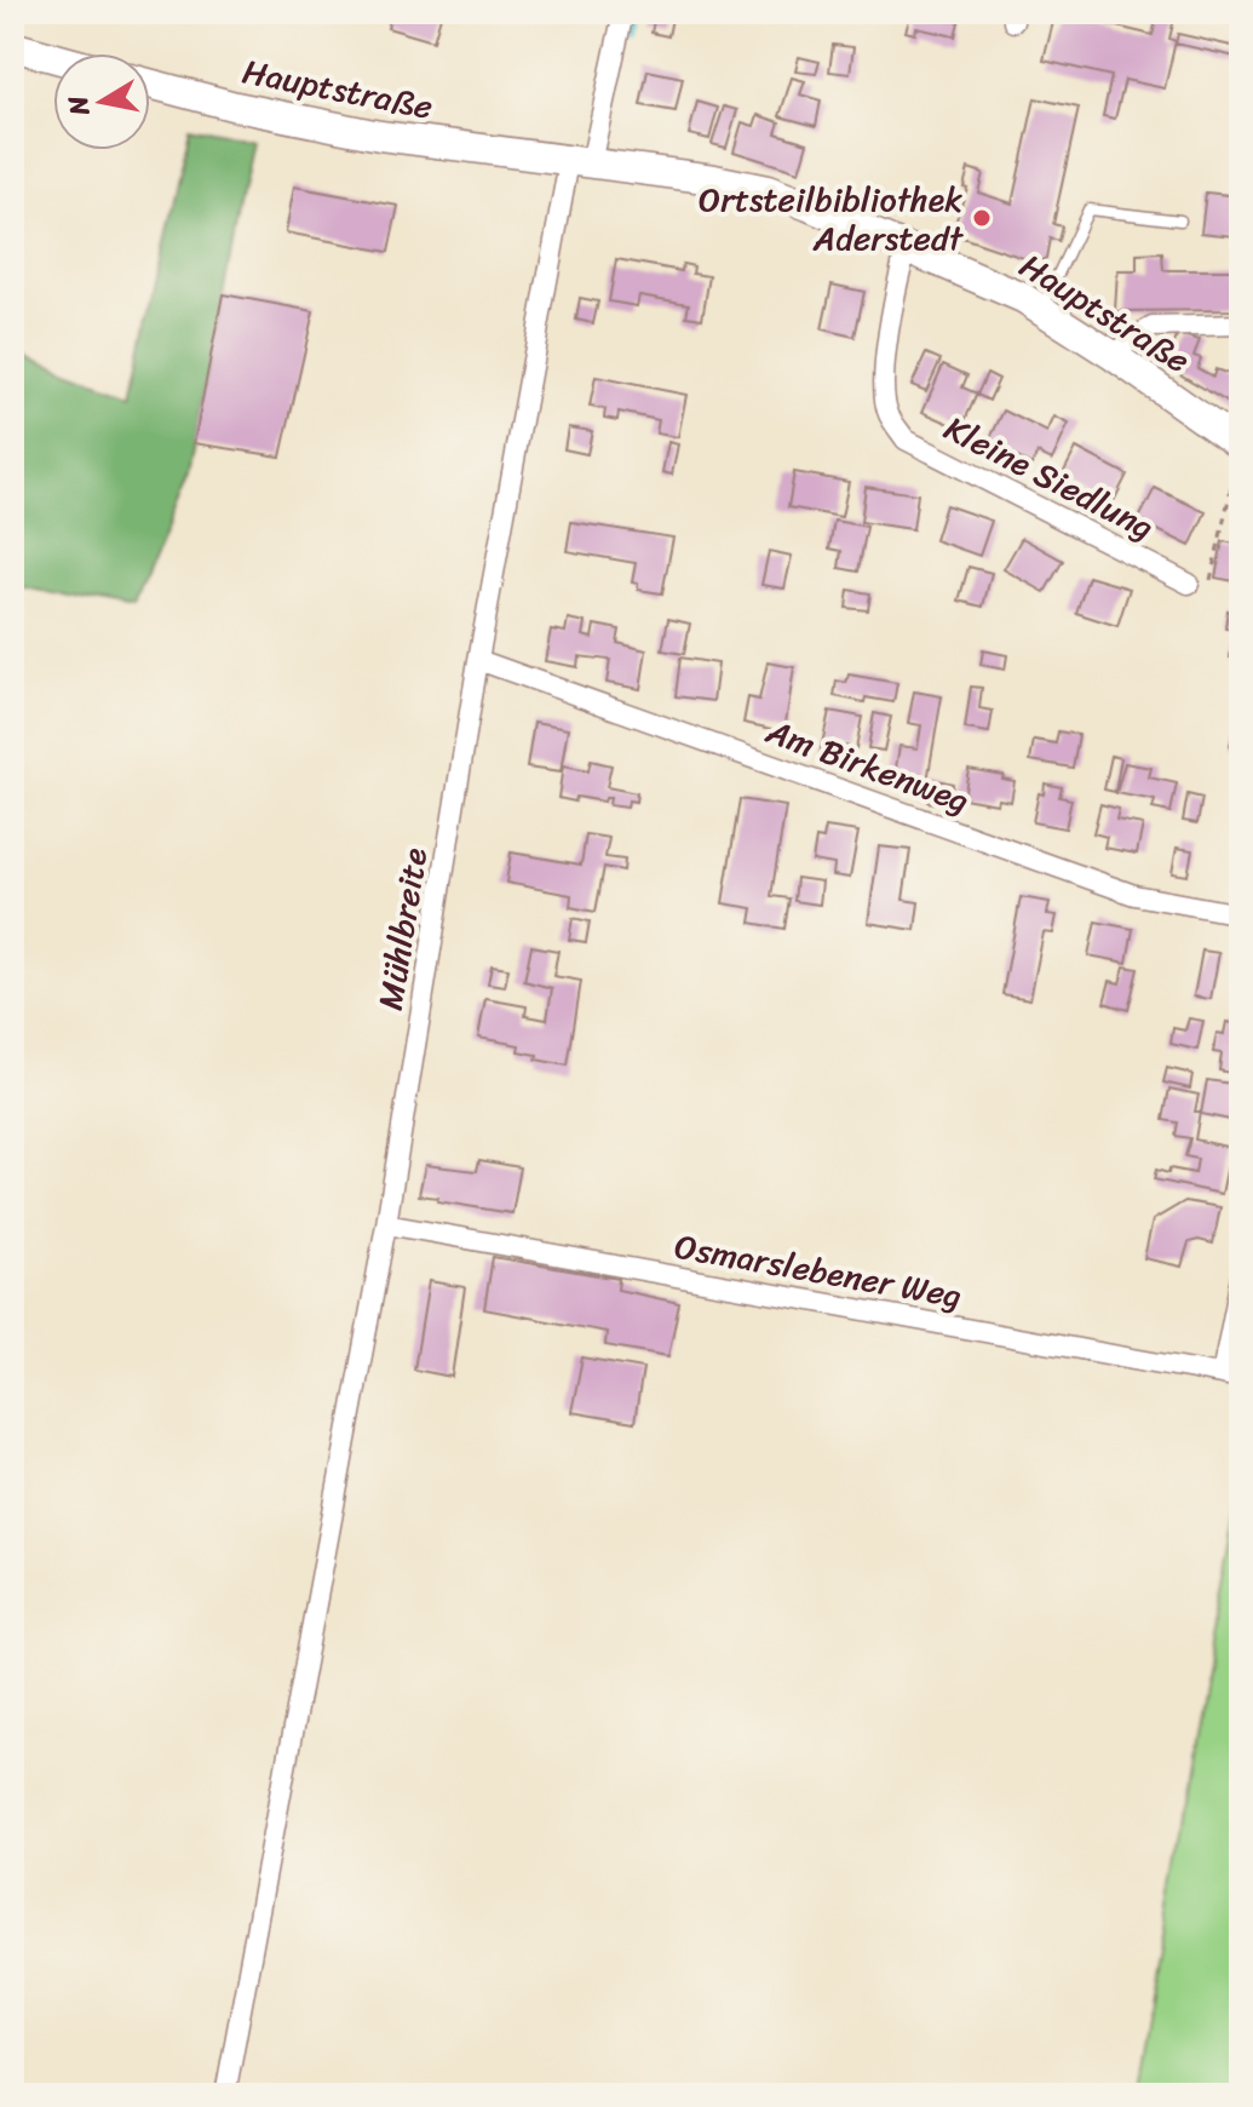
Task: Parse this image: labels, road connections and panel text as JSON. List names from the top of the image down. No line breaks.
{"streets":{"main road":["Hauptstraße"],"street":["Kleine Siedlung","Am Birkenweg","Mühlbreite","Osmarslebener Weg"]},"crossings":[["Hauptstraße","Kleine Siedlung"],["Hauptstraße","Mühlbreite"],["Am Birkenweg","Mühlbreite"],["Mühlbreite","Osmarslebener Weg"]],"places":["Ortsteilbibliothek Aderstedt"],"north":"left"}
